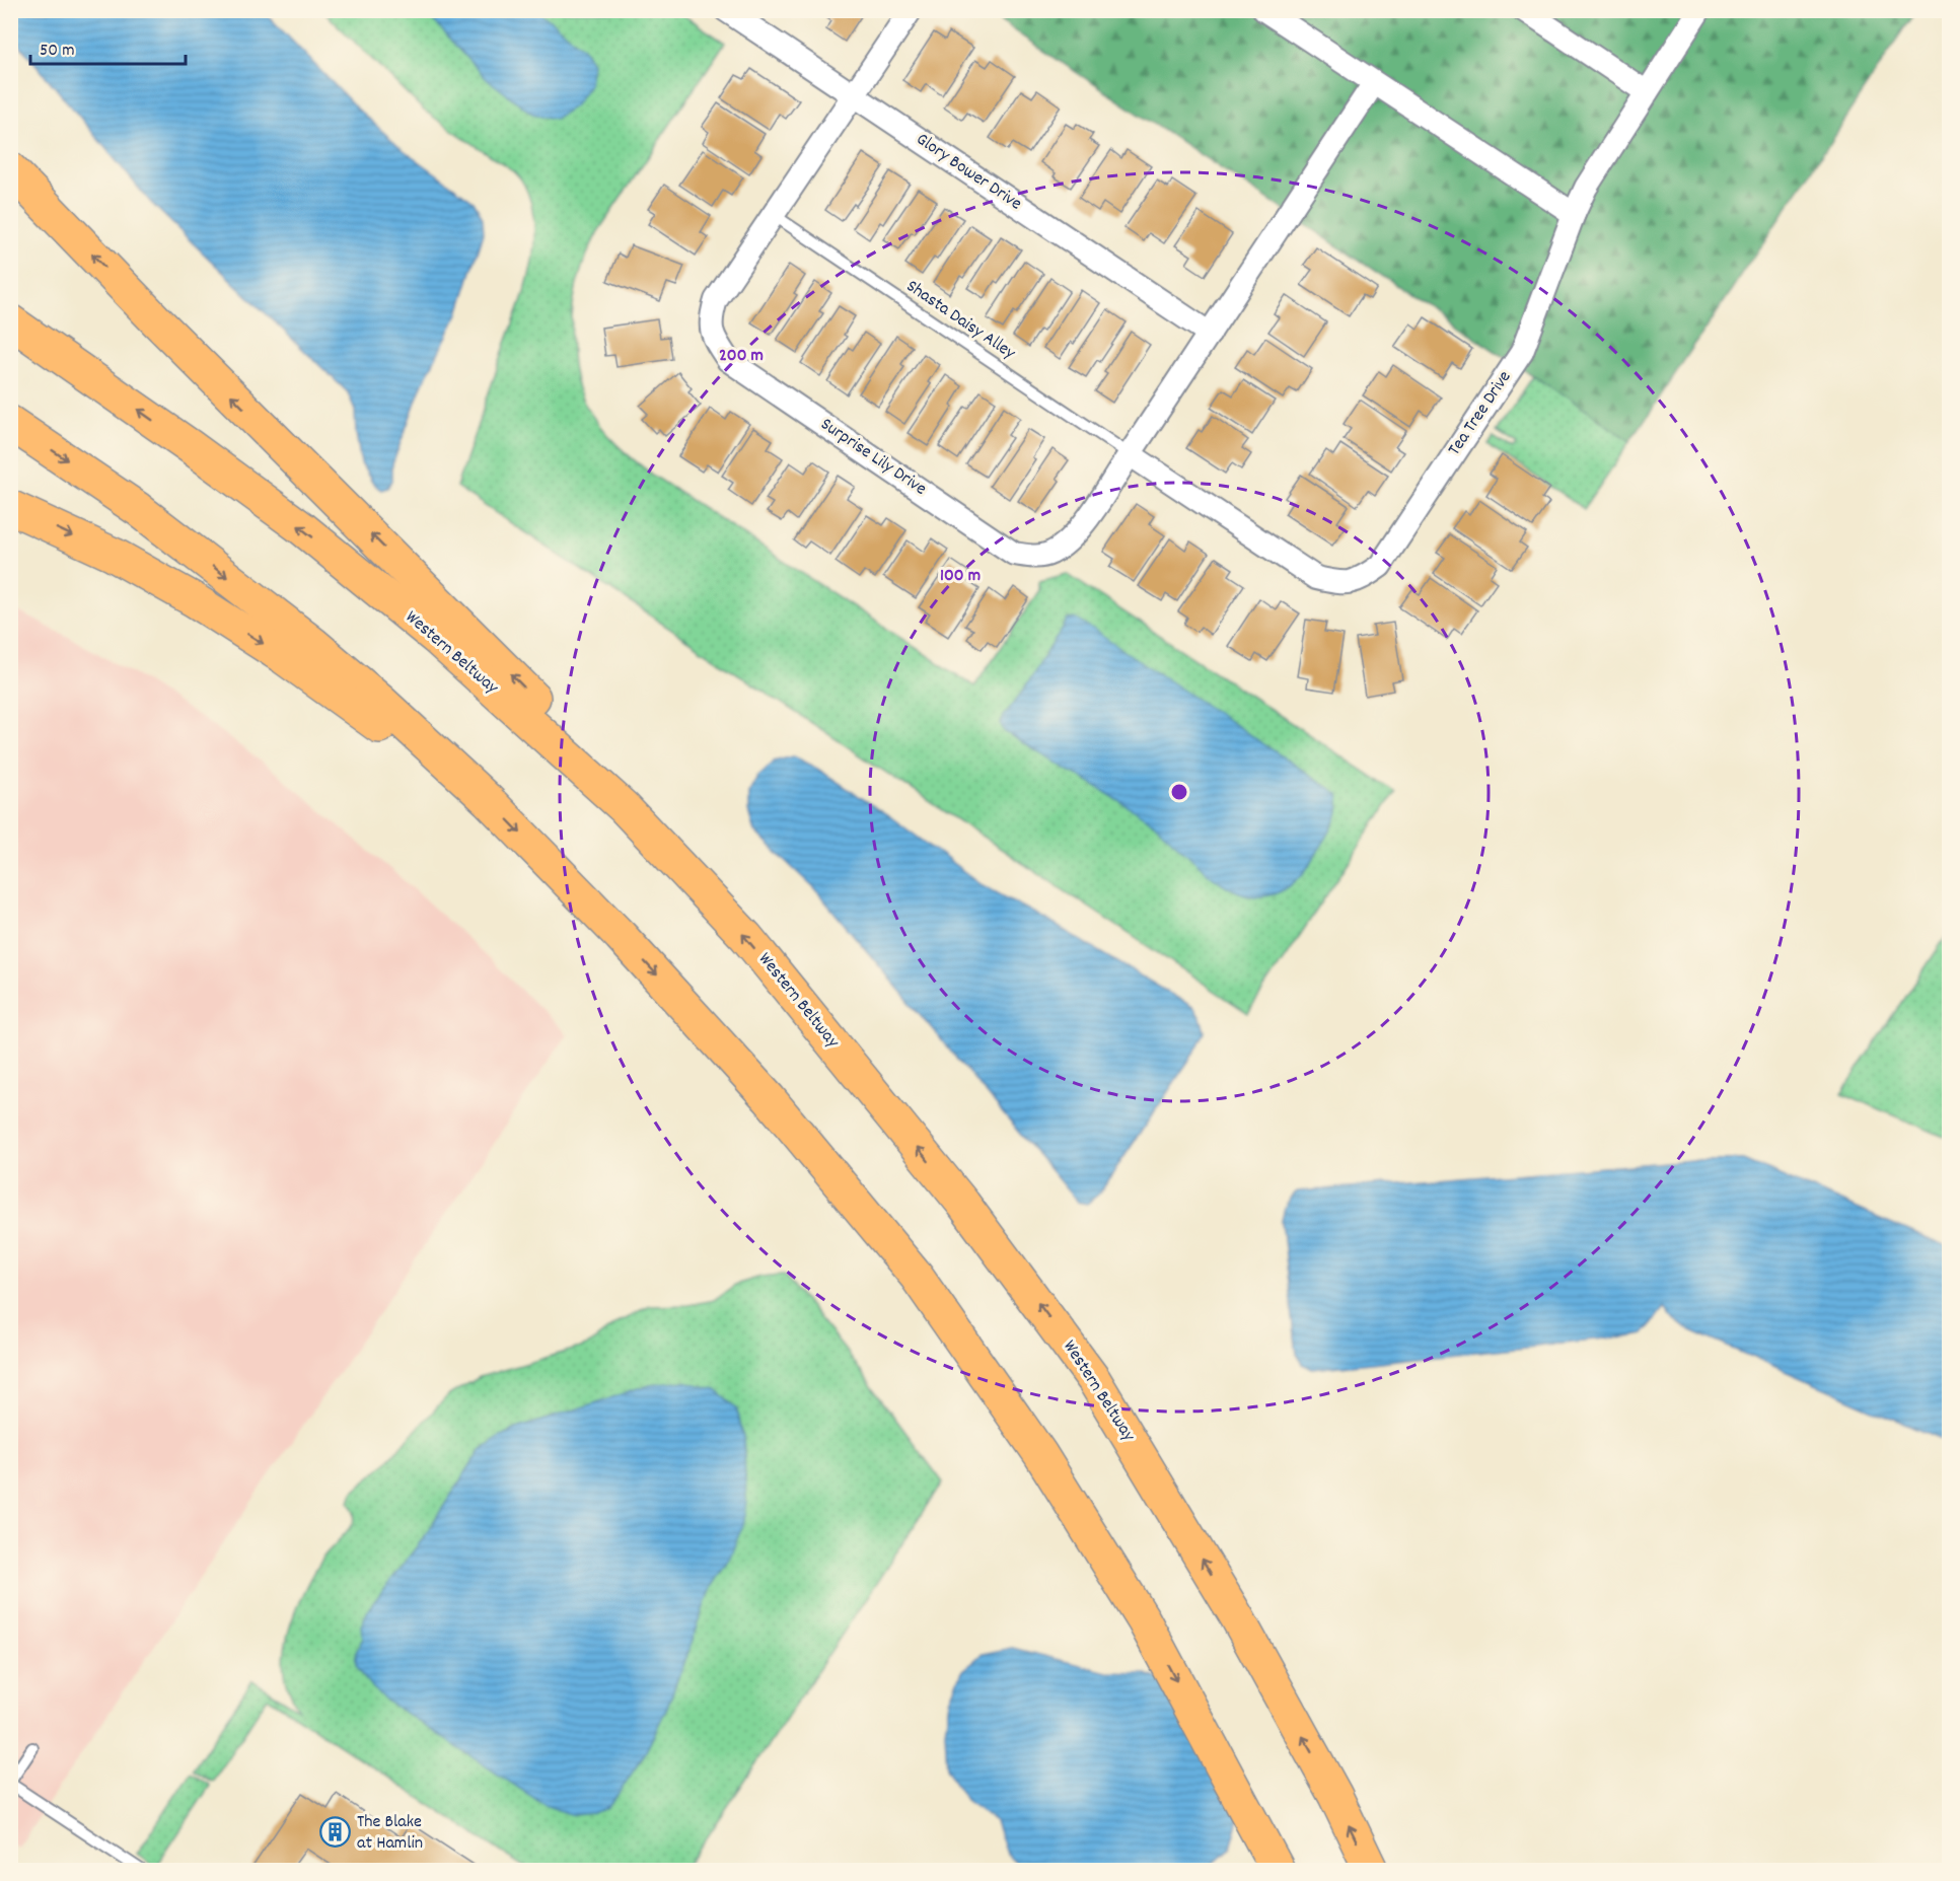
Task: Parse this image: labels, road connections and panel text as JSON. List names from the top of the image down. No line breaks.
{"streets":{"highway":["Western Beltway"],"street":["Glory Bower Drive","Tea Tree Drive","Surprise Lily Drive"],"lane":["Shasta Daisy Alley"]},"crossings":[["Glory Bower Drive","Surprise Lily Drive"],["Shasta Daisy Alley","Tea Tree Drive"],["Shasta Daisy Alley","Surprise Lily Drive"],["Tea Tree Drive","Surprise Lily Drive"]],"places":{"building":["The Blake at Hamlin"]},"scale_bar":"50 m","rings":["200 m","100 m"]}
